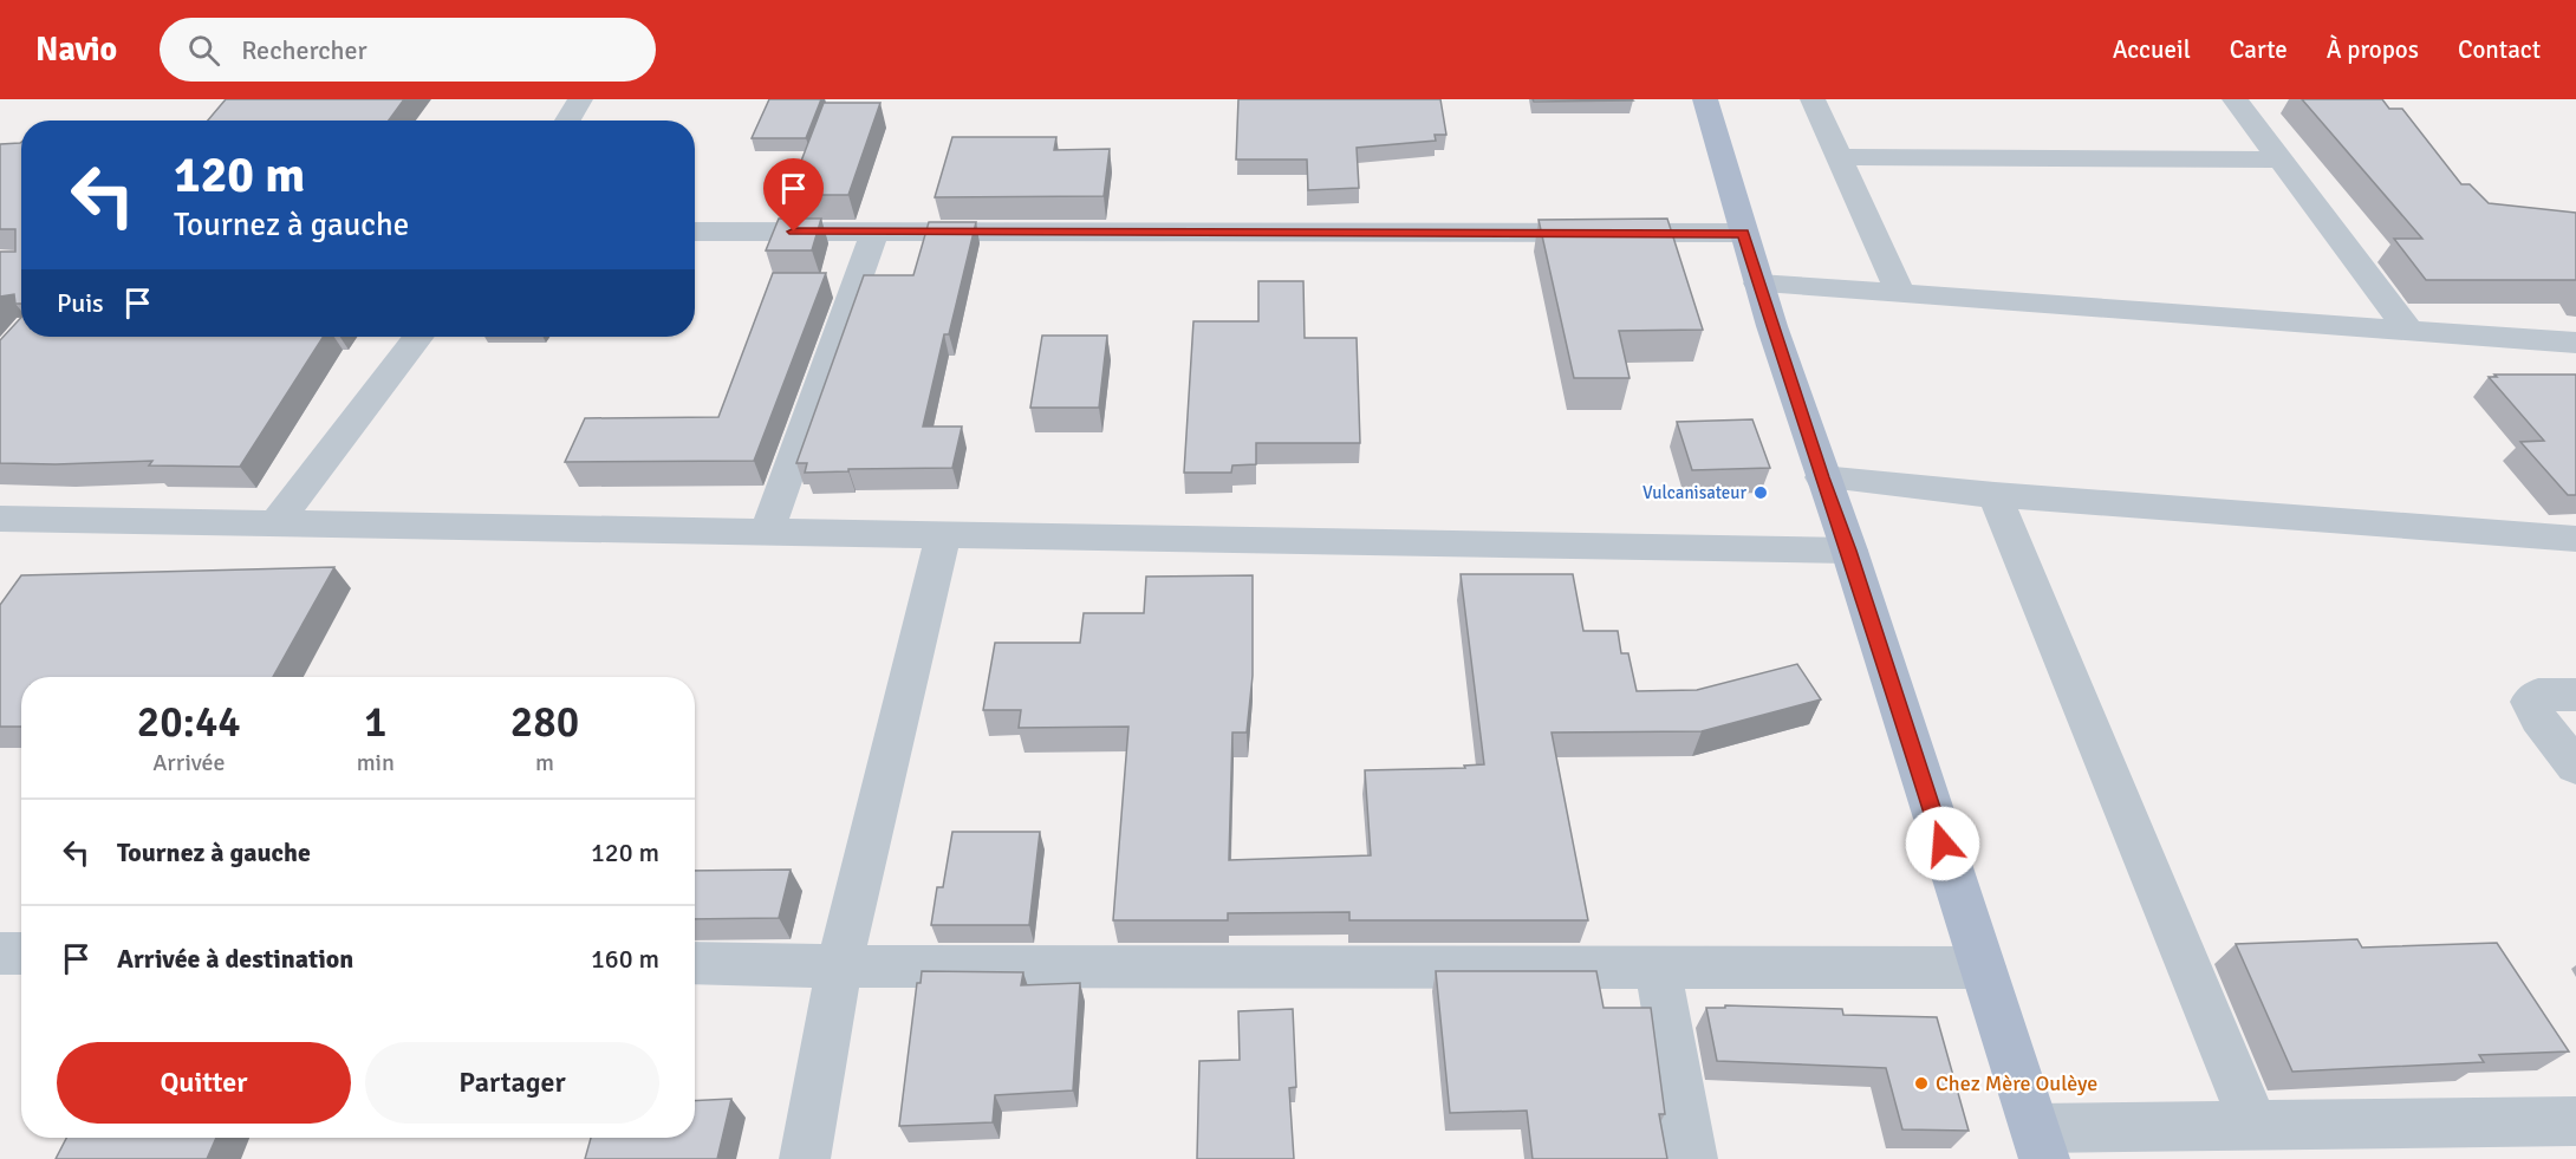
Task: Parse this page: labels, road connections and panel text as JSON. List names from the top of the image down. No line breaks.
{"places":["Vulcanisateur","Chez Mère Oulèye"],"page":{"header":"Navio","search":"Rechercher","nav":["Accueil","Carte","À propos","Contact"],"turn":["120 m","Tournez à gauche"],"then":"Puis","eta":["20:44","Arrivée","1","min","280","m"],"list":[{"name":"Tournez à gauche","value":"120 m"},{"name":"Arrivée à destination","value":"160 m"}],"buttons":["Quitter","Partager"]}}
